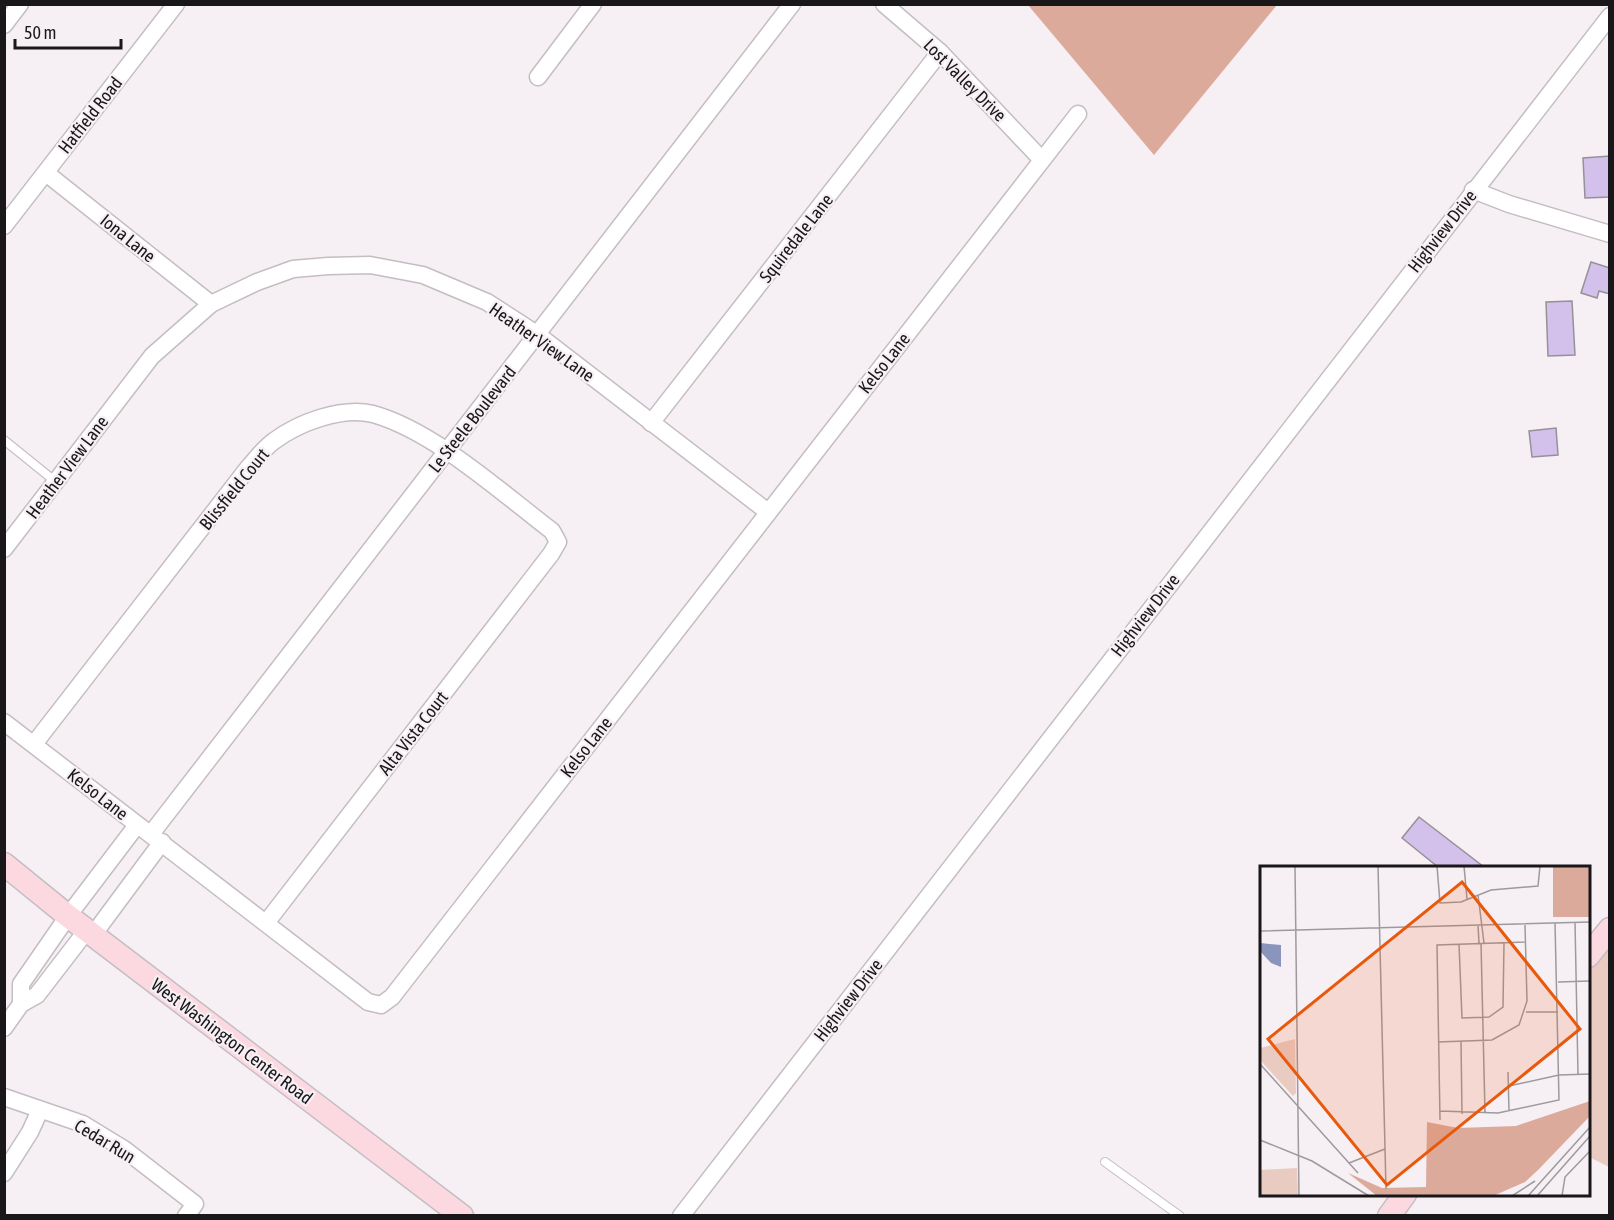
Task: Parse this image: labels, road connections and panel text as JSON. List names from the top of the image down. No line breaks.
{"streets":{"main road":["West Washington Center Road"],"street":["Lost Valley Drive","Hatfield Road","Highview Drive","Iona Lane","Squiredale Lane","Heather View Lane","Kelso Lane","Le Steele Boulevard","Blissfield Court","Alta Vista Court","Cedar Run"]},"crossings":[["Lost Valley Drive","Squiredale Lane"],["Lost Valley Drive","Kelso Lane"],["Hatfield Road","Iona Lane"],["Iona Lane","Heather View Lane"],["Squiredale Lane","Heather View Lane"],["Heather View Lane","Kelso Lane"],["Heather View Lane","Le Steele Boulevard"],["Kelso Lane","Le Steele Boulevard"],["Kelso Lane","Blissfield Court"],["Kelso Lane","Alta Vista Court"],["Le Steele Boulevard","Blissfield Court"],["Le Steele Boulevard","West Washington Center Road"],["Blissfield Court","Alta Vista Court"]],"scale_bar":"50 m"}
